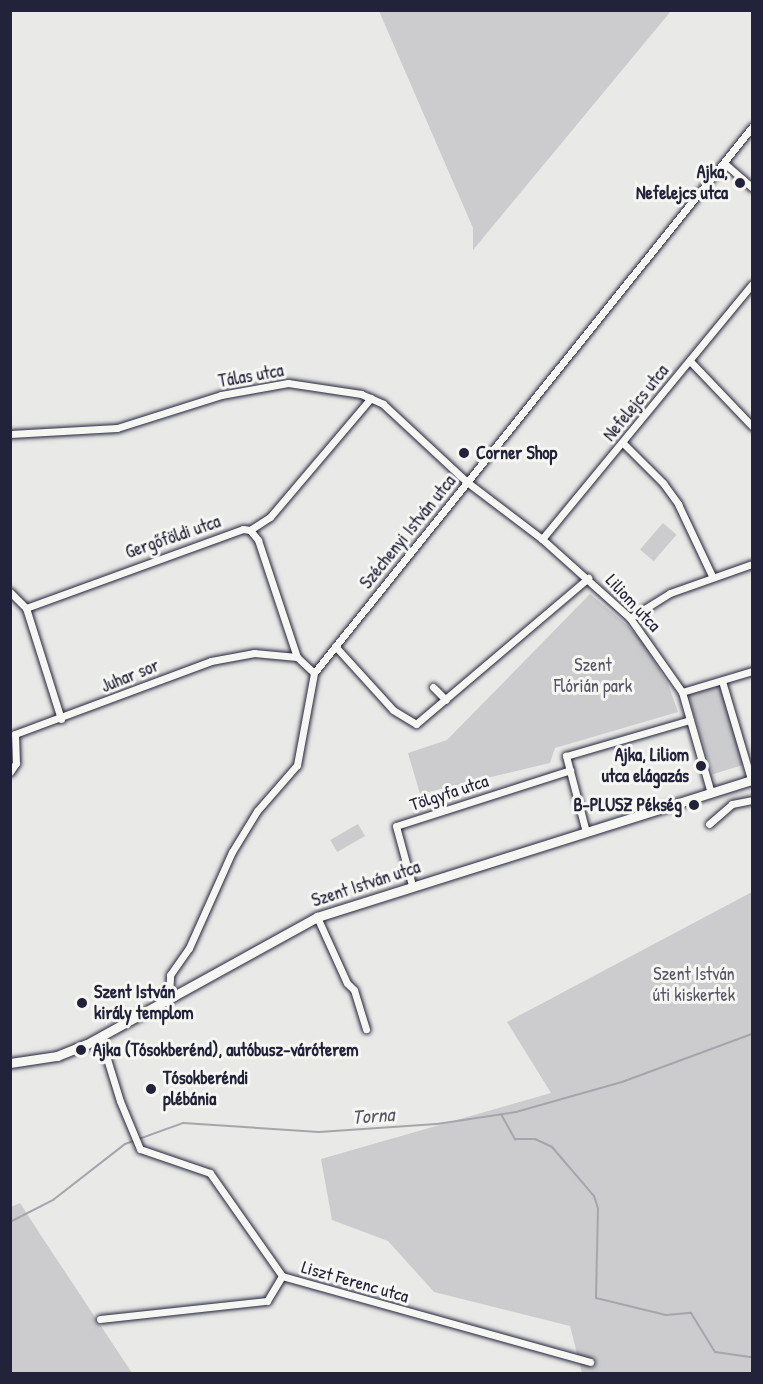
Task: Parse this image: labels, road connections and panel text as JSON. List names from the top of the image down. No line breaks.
{"streets":{"main road":["Szent István utca"],"street":["Tálas utca","Nefelejcs utca","Széchenyi István utca","Gergőföldi utca","Liliom utca","Juhar sor","Tölgyfa utca","Liszt Ferenc utca"]},"crossings":[["Tálas utca","Széchenyi István utca"],["Tálas utca","Liliom utca"],["Nefelejcs utca","Liliom utca"],["Széchenyi István utca","Gergőföldi utca"],["Széchenyi István utca","Liliom utca"],["Széchenyi István utca","Szent István utca"],["Gergőföldi utca","Juhar sor"],["Liliom utca","Szent István utca"],["Tölgyfa utca","Szent István utca"],["Szent István utca","Liszt Ferenc utca"]],"water":["Torna"],"parks":["Szent Flórián park","Szent István úti kiskertek"],"places":["Ajka, Nefelejcs utca","Corner Shop","Ajka, Liliom utca elágazás","B-PLUSZ Pékség","Szent István király templom","Ajka (Tósokberénd), autóbusz-váróterem","Tósokberéndi plébánia"]}
